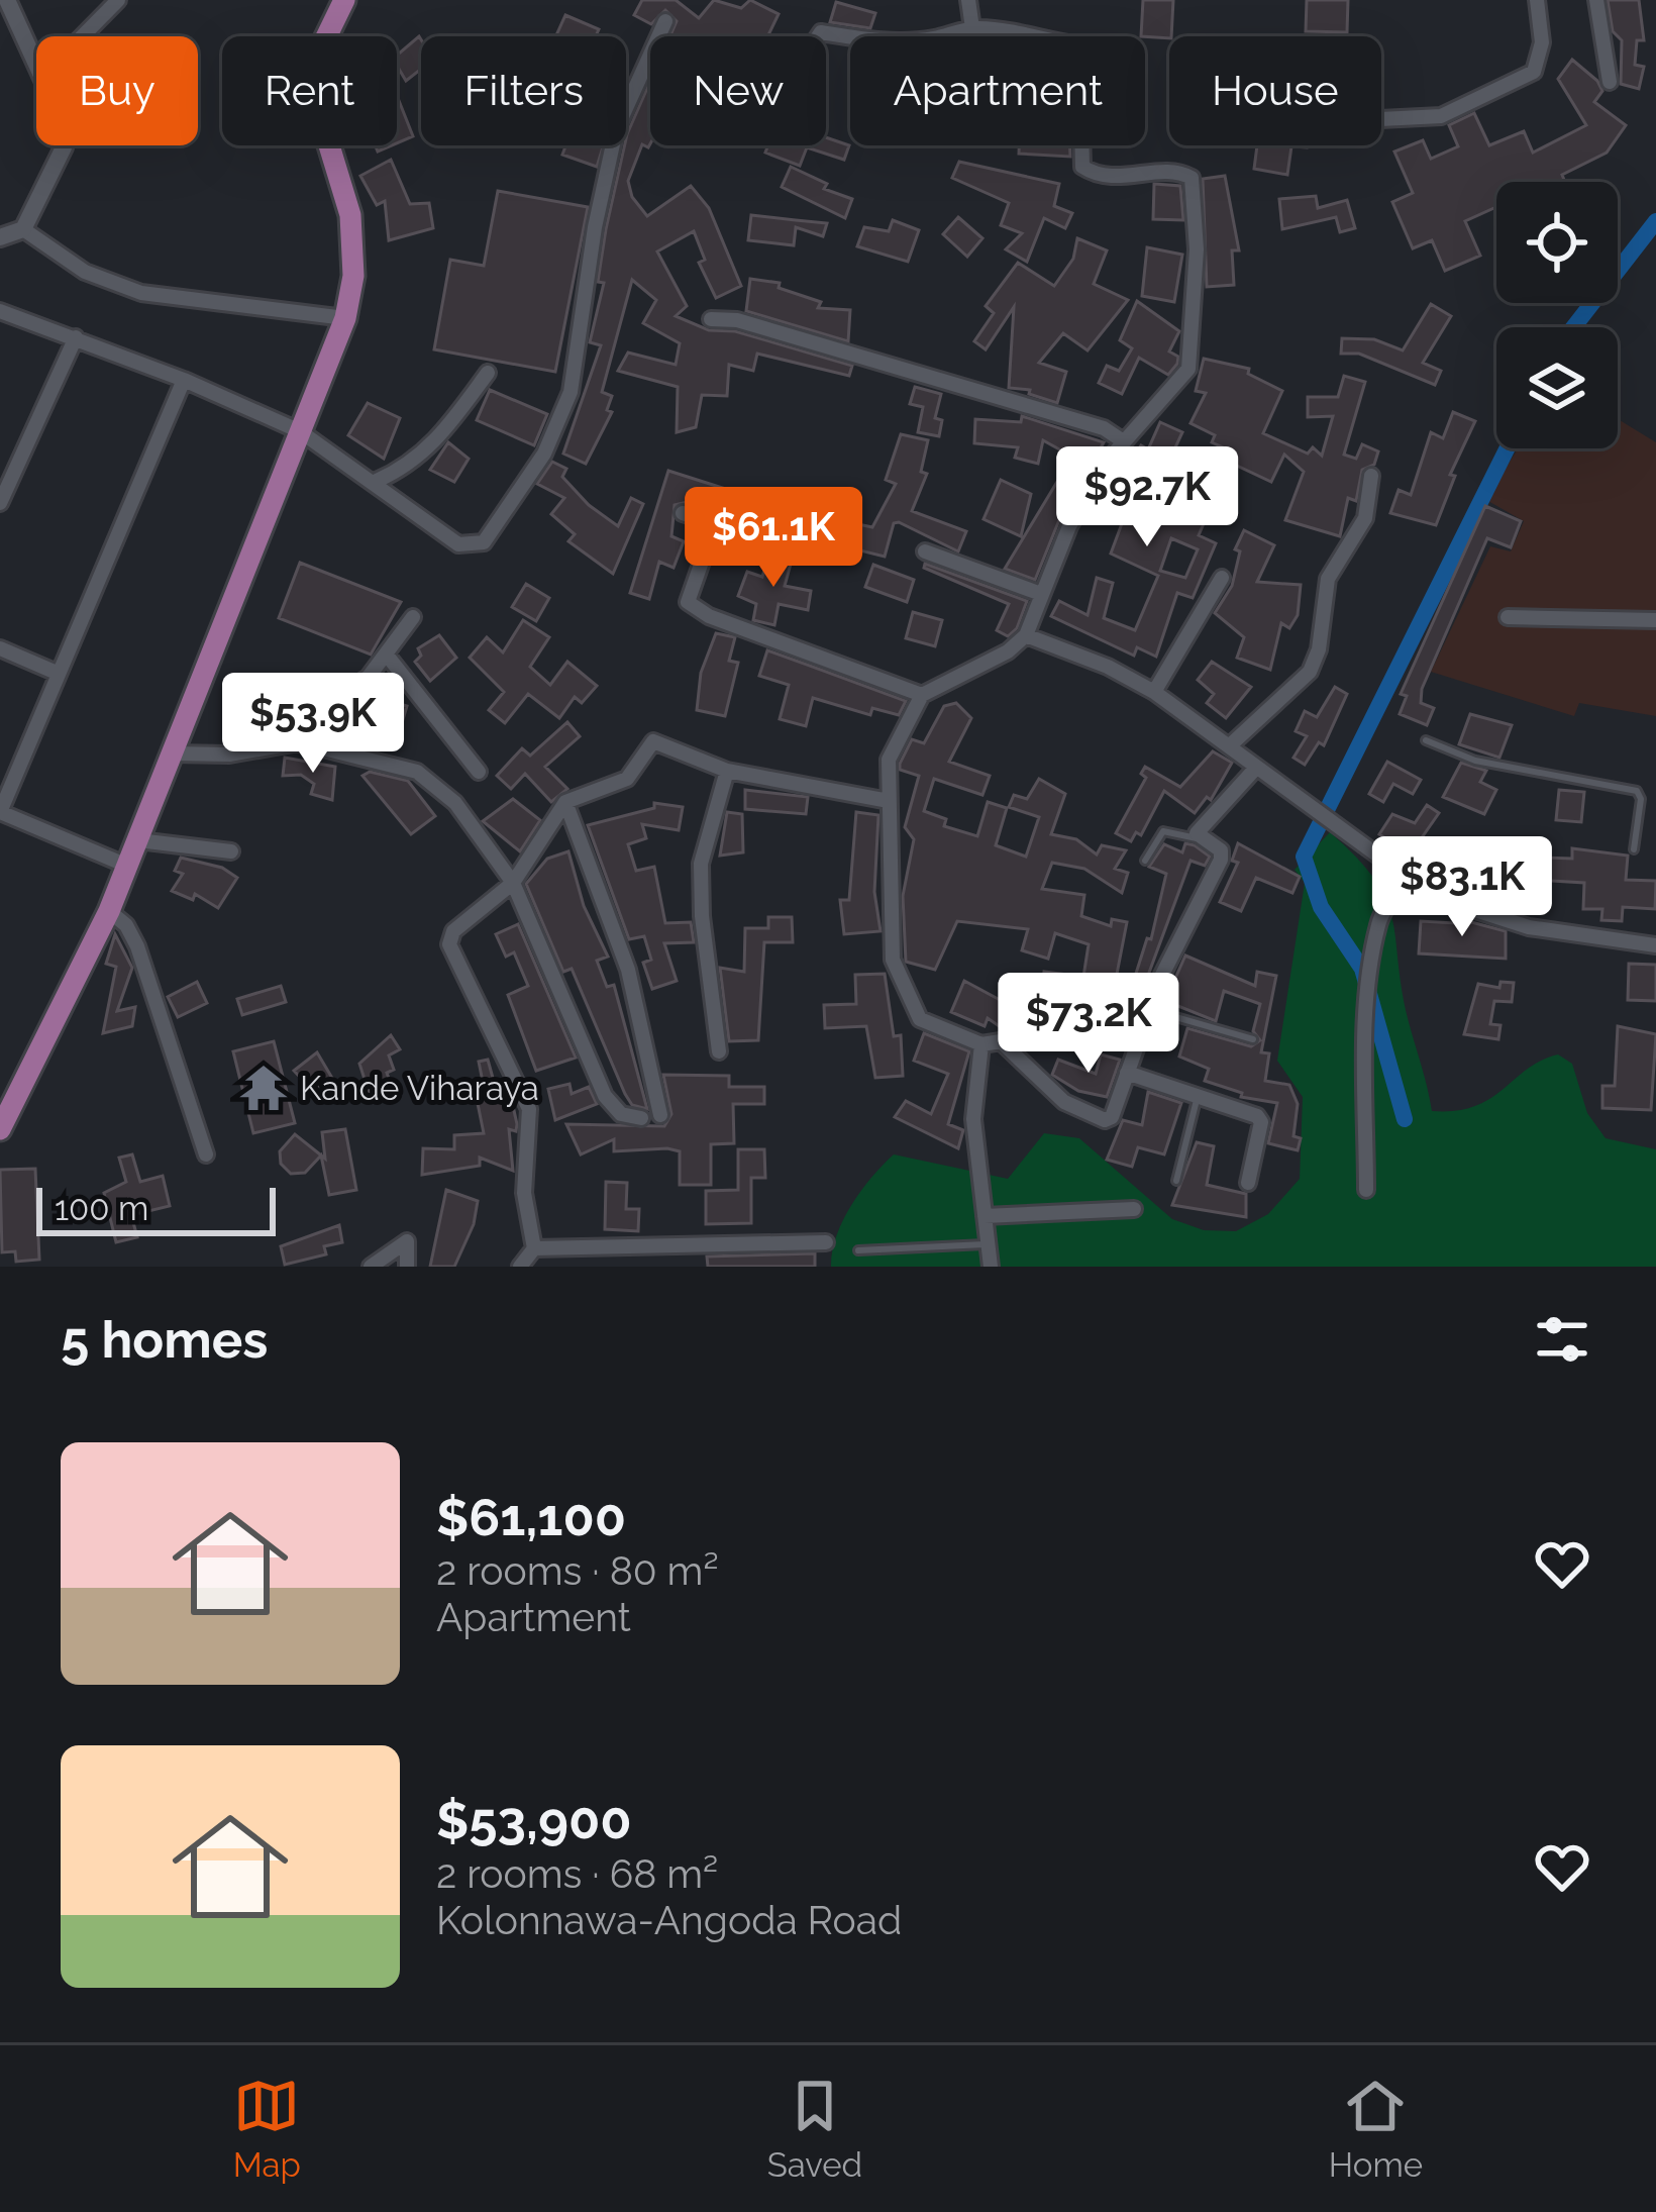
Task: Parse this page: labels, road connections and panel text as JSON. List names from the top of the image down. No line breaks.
{"places":{"temple":["Kande Viharaya"]},"scale_bar":"100 m","page":{"chip":["Buy","Rent","Filters","New","Apartment","House"],"price":["$92.7K","$61.1K","$53.9K","$83.1K","$73.2K"],"scale":"100 m","heading":"5 homes","list":[{"name":"$61,100","note":"2 rooms · 80 m² · Apartment"},{"name":"$53,900","note":"2 rooms · 68 m² · Kolonnawa-Angoda Road"}],"tabs":["Map","Saved","Home"]}}
